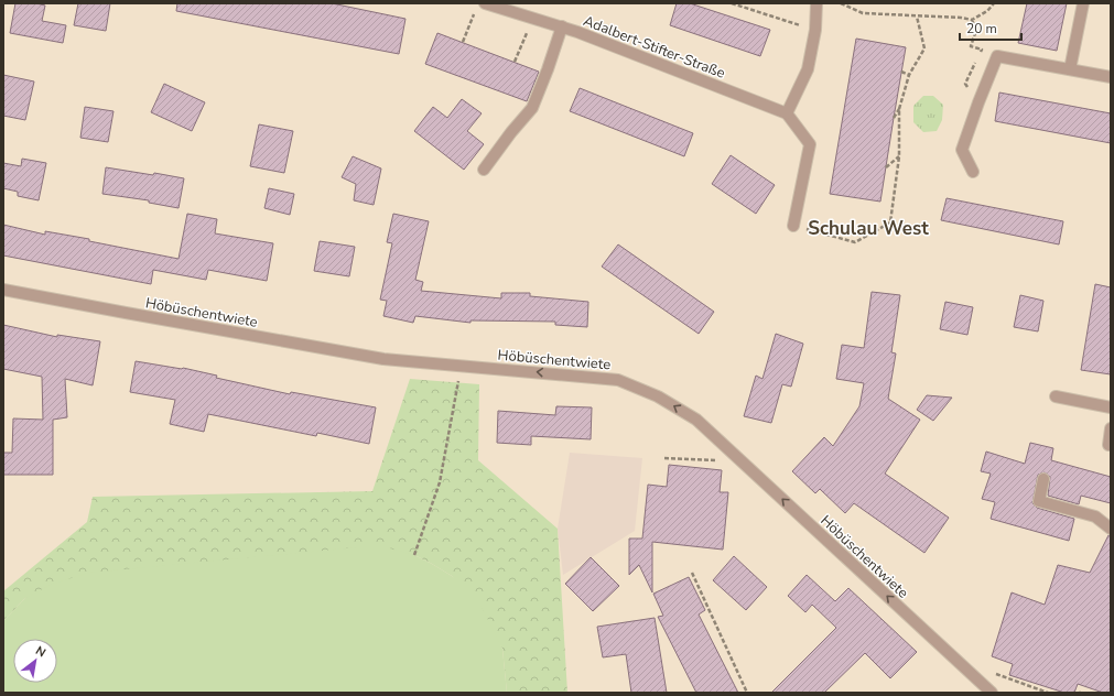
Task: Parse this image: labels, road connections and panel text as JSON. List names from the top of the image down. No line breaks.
{"streets":{"street":["Adalbert-Stifter-Straße","Höbüschentwiete"]},"one_way":["Höbüschentwiete"],"districts":["Schulau West"],"scale_bar":"20 m","north":"top right"}
